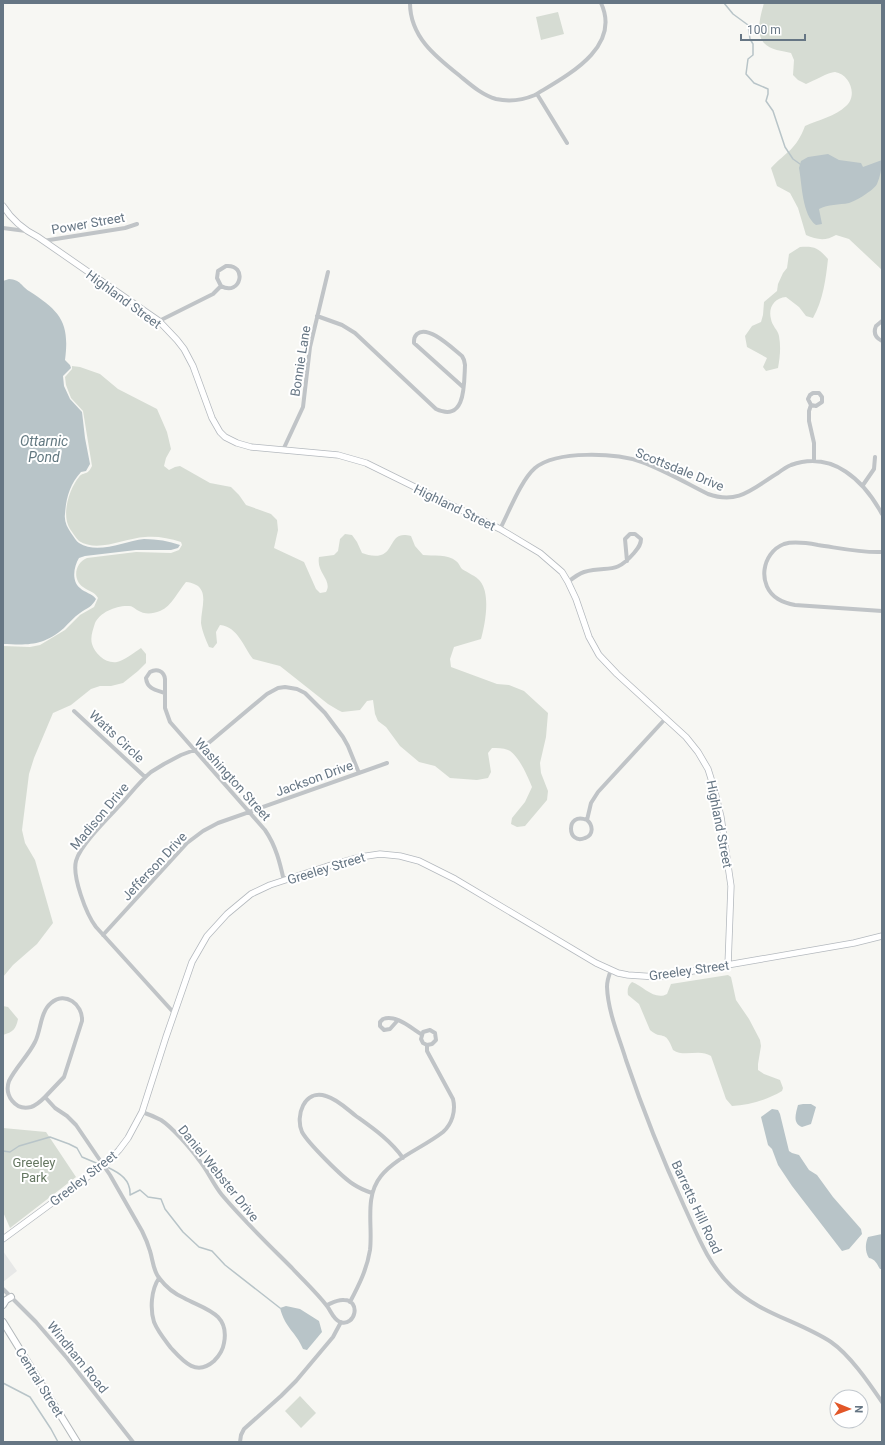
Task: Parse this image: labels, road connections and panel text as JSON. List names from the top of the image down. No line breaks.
{"streets":{"main road":["Central Street"],"street":["Power Street","Highland Street","Bonnie Lane","Scottsdale Drive","Watts Circle","Jackson Drive","Washington Street","Madison Drive","Jefferson Drive","Greeley Street","Daniel Webster Drive","Barretts Hill Road","Windham Road"]},"crossings":[["Power Street","Highland Street"],["Highland Street","Bonnie Lane"],["Highland Street","Scottsdale Drive"],["Highland Street","Greeley Street"],["Watts Circle","Madison Drive"],["Jackson Drive","Washington Street"],["Jackson Drive","Madison Drive"],["Jackson Drive","Jefferson Drive"],["Washington Street","Madison Drive"],["Washington Street","Jefferson Drive"],["Washington Street","Greeley Street"],["Madison Drive","Jefferson Drive"],["Madison Drive","Greeley Street"],["Greeley Street","Daniel Webster Drive"],["Greeley Street","Barretts Hill Road"]],"water":["Ottarnic Pond"],"parks":["Greeley Park"],"scale_bar":"100 m","north":"right"}
